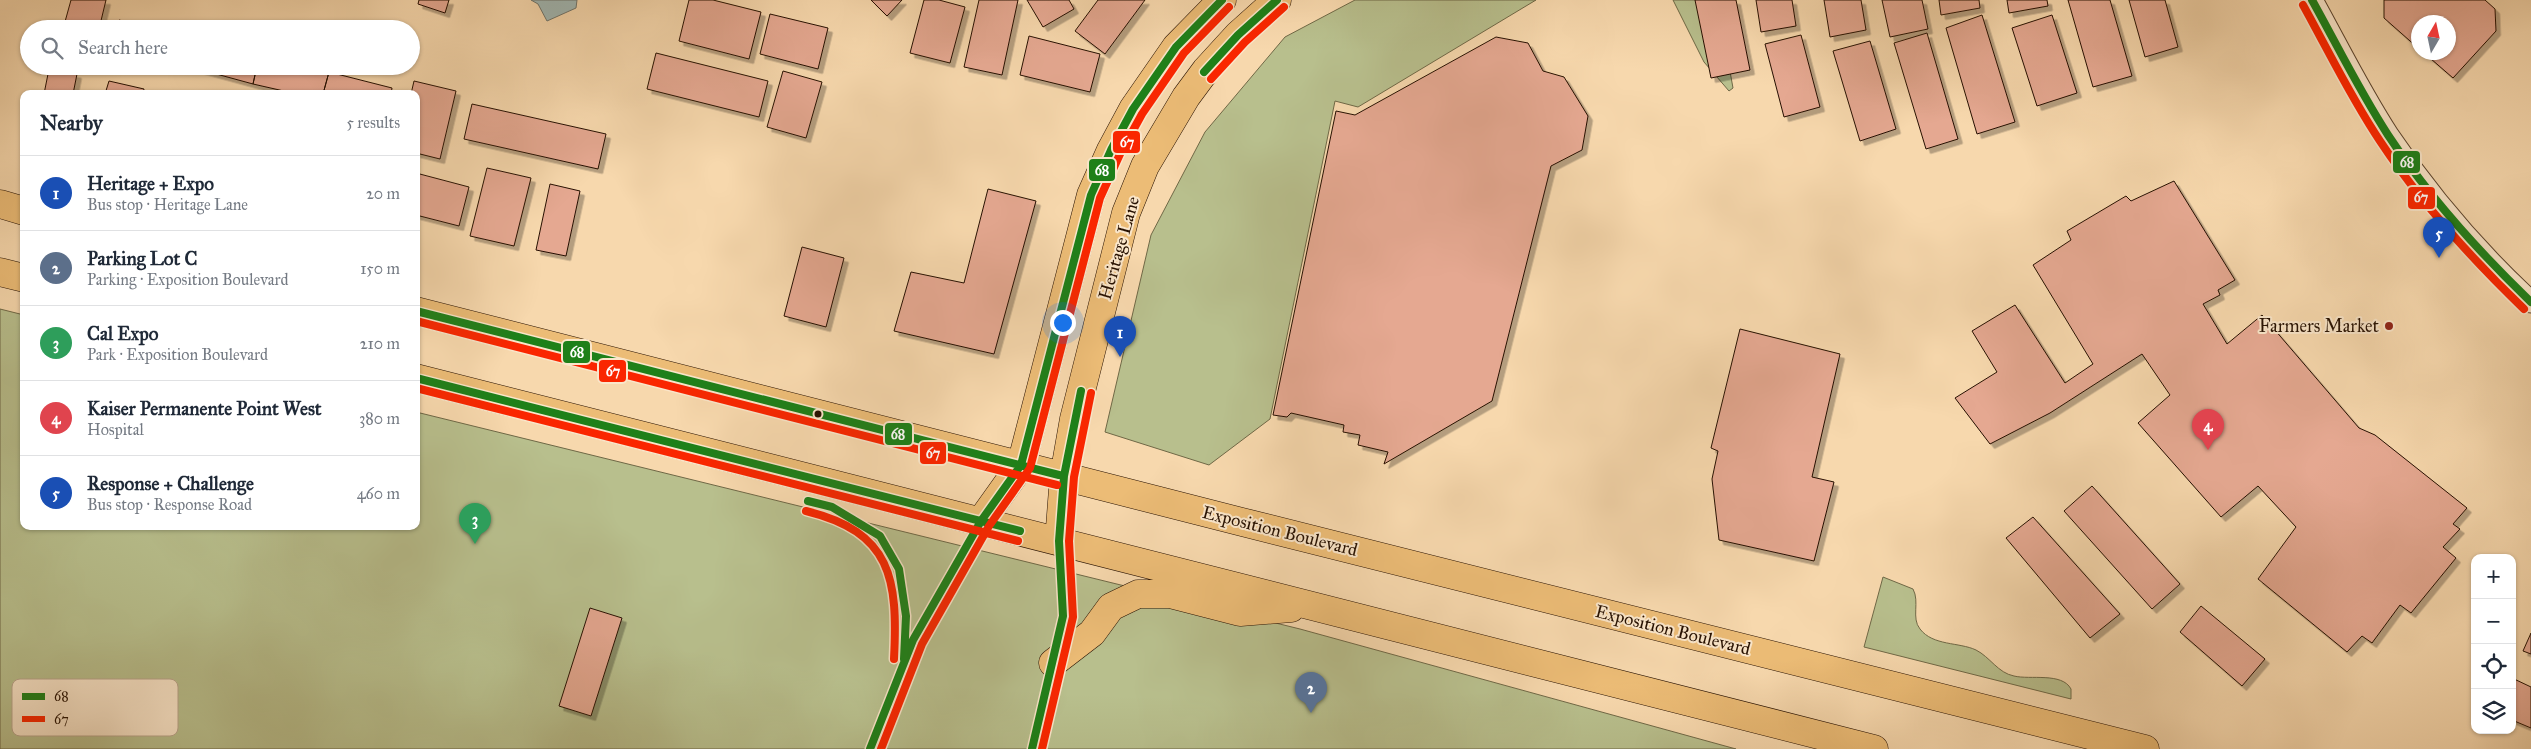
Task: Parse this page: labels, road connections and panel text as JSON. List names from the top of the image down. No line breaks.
{"streets":{"main road":["Heritage Lane","Exposition Boulevard"]},"crossings":[["Heritage Lane","Exposition Boulevard"]],"places":["Farmers Market"],"lines":["transit line 68","transit line 67"],"legend":["68","67"],"north":"top","page":{"search":"Search here","heading":["Nearby","5 results"],"list":[{"mark":"1","name":"Heritage + Expo","note":"Bus stop · Heritage Lane","value":"20 m"},{"mark":"2","name":"Parking Lot C","note":"Parking · Exposition Boulevard","value":"150 m"},{"mark":"3","name":"Cal Expo","note":"Park · Exposition Boulevard","value":"210 m"},{"mark":"4","name":"Kaiser Permanente Point West","note":"Hospital","value":"380 m"},{"mark":"5","name":"Response + Challenge","note":"Bus stop · Response Road","value":"460 m"}],"pins":["5","1","4","3","2"],"map_buttons":["+","−"]}}
